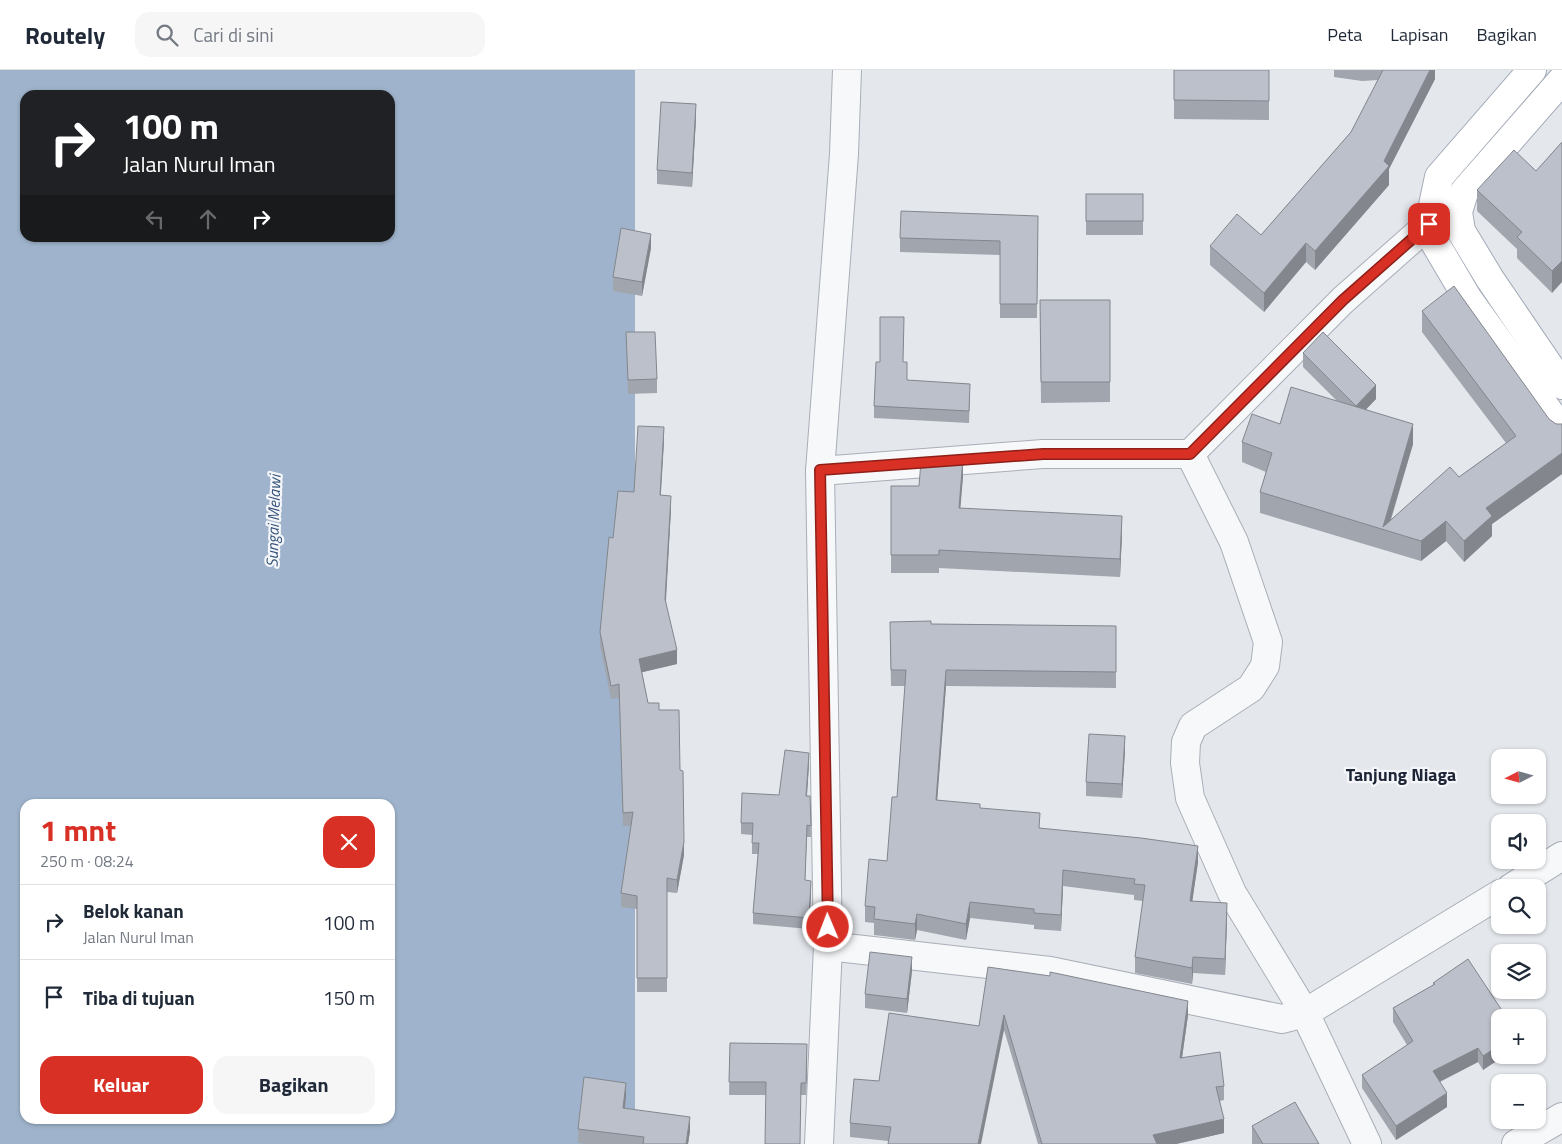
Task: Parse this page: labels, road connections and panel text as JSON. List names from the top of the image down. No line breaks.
{"districts":["Tanjung Niaga"],"water":["Sungai Melawi"],"north":"left","page":{"header":"Routely","search":"Cari di sini","nav":["Peta","Lapisan","Bagikan"],"turn":["100 m","Jalan Nurul Iman"],"map_buttons":["+","−"],"heading":["1 mnt","250 m · 08:24"],"list":[{"name":"Belok kanan","note":"Jalan Nurul Iman","value":"100 m"},{"name":"Tiba di tujuan","value":"150 m"}],"buttons":["Keluar","Bagikan"]}}
